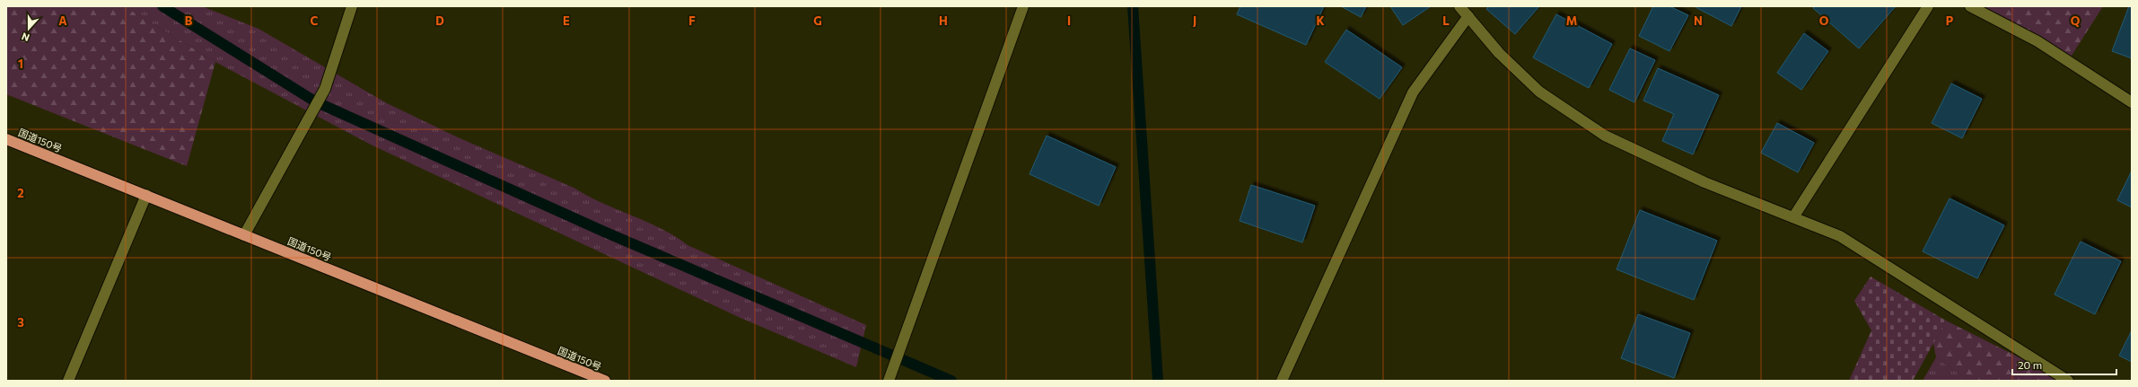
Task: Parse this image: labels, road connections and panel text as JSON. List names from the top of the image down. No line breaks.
{"streets":{"highway":["国道150号"]},"scale_bar":"20 m","north":"bottom","grid":{"columns":["A","B","C","D","E","F","G","H","I","J","K","L","M","N","O","P","Q"],"rows":["1","2","3"]}}
